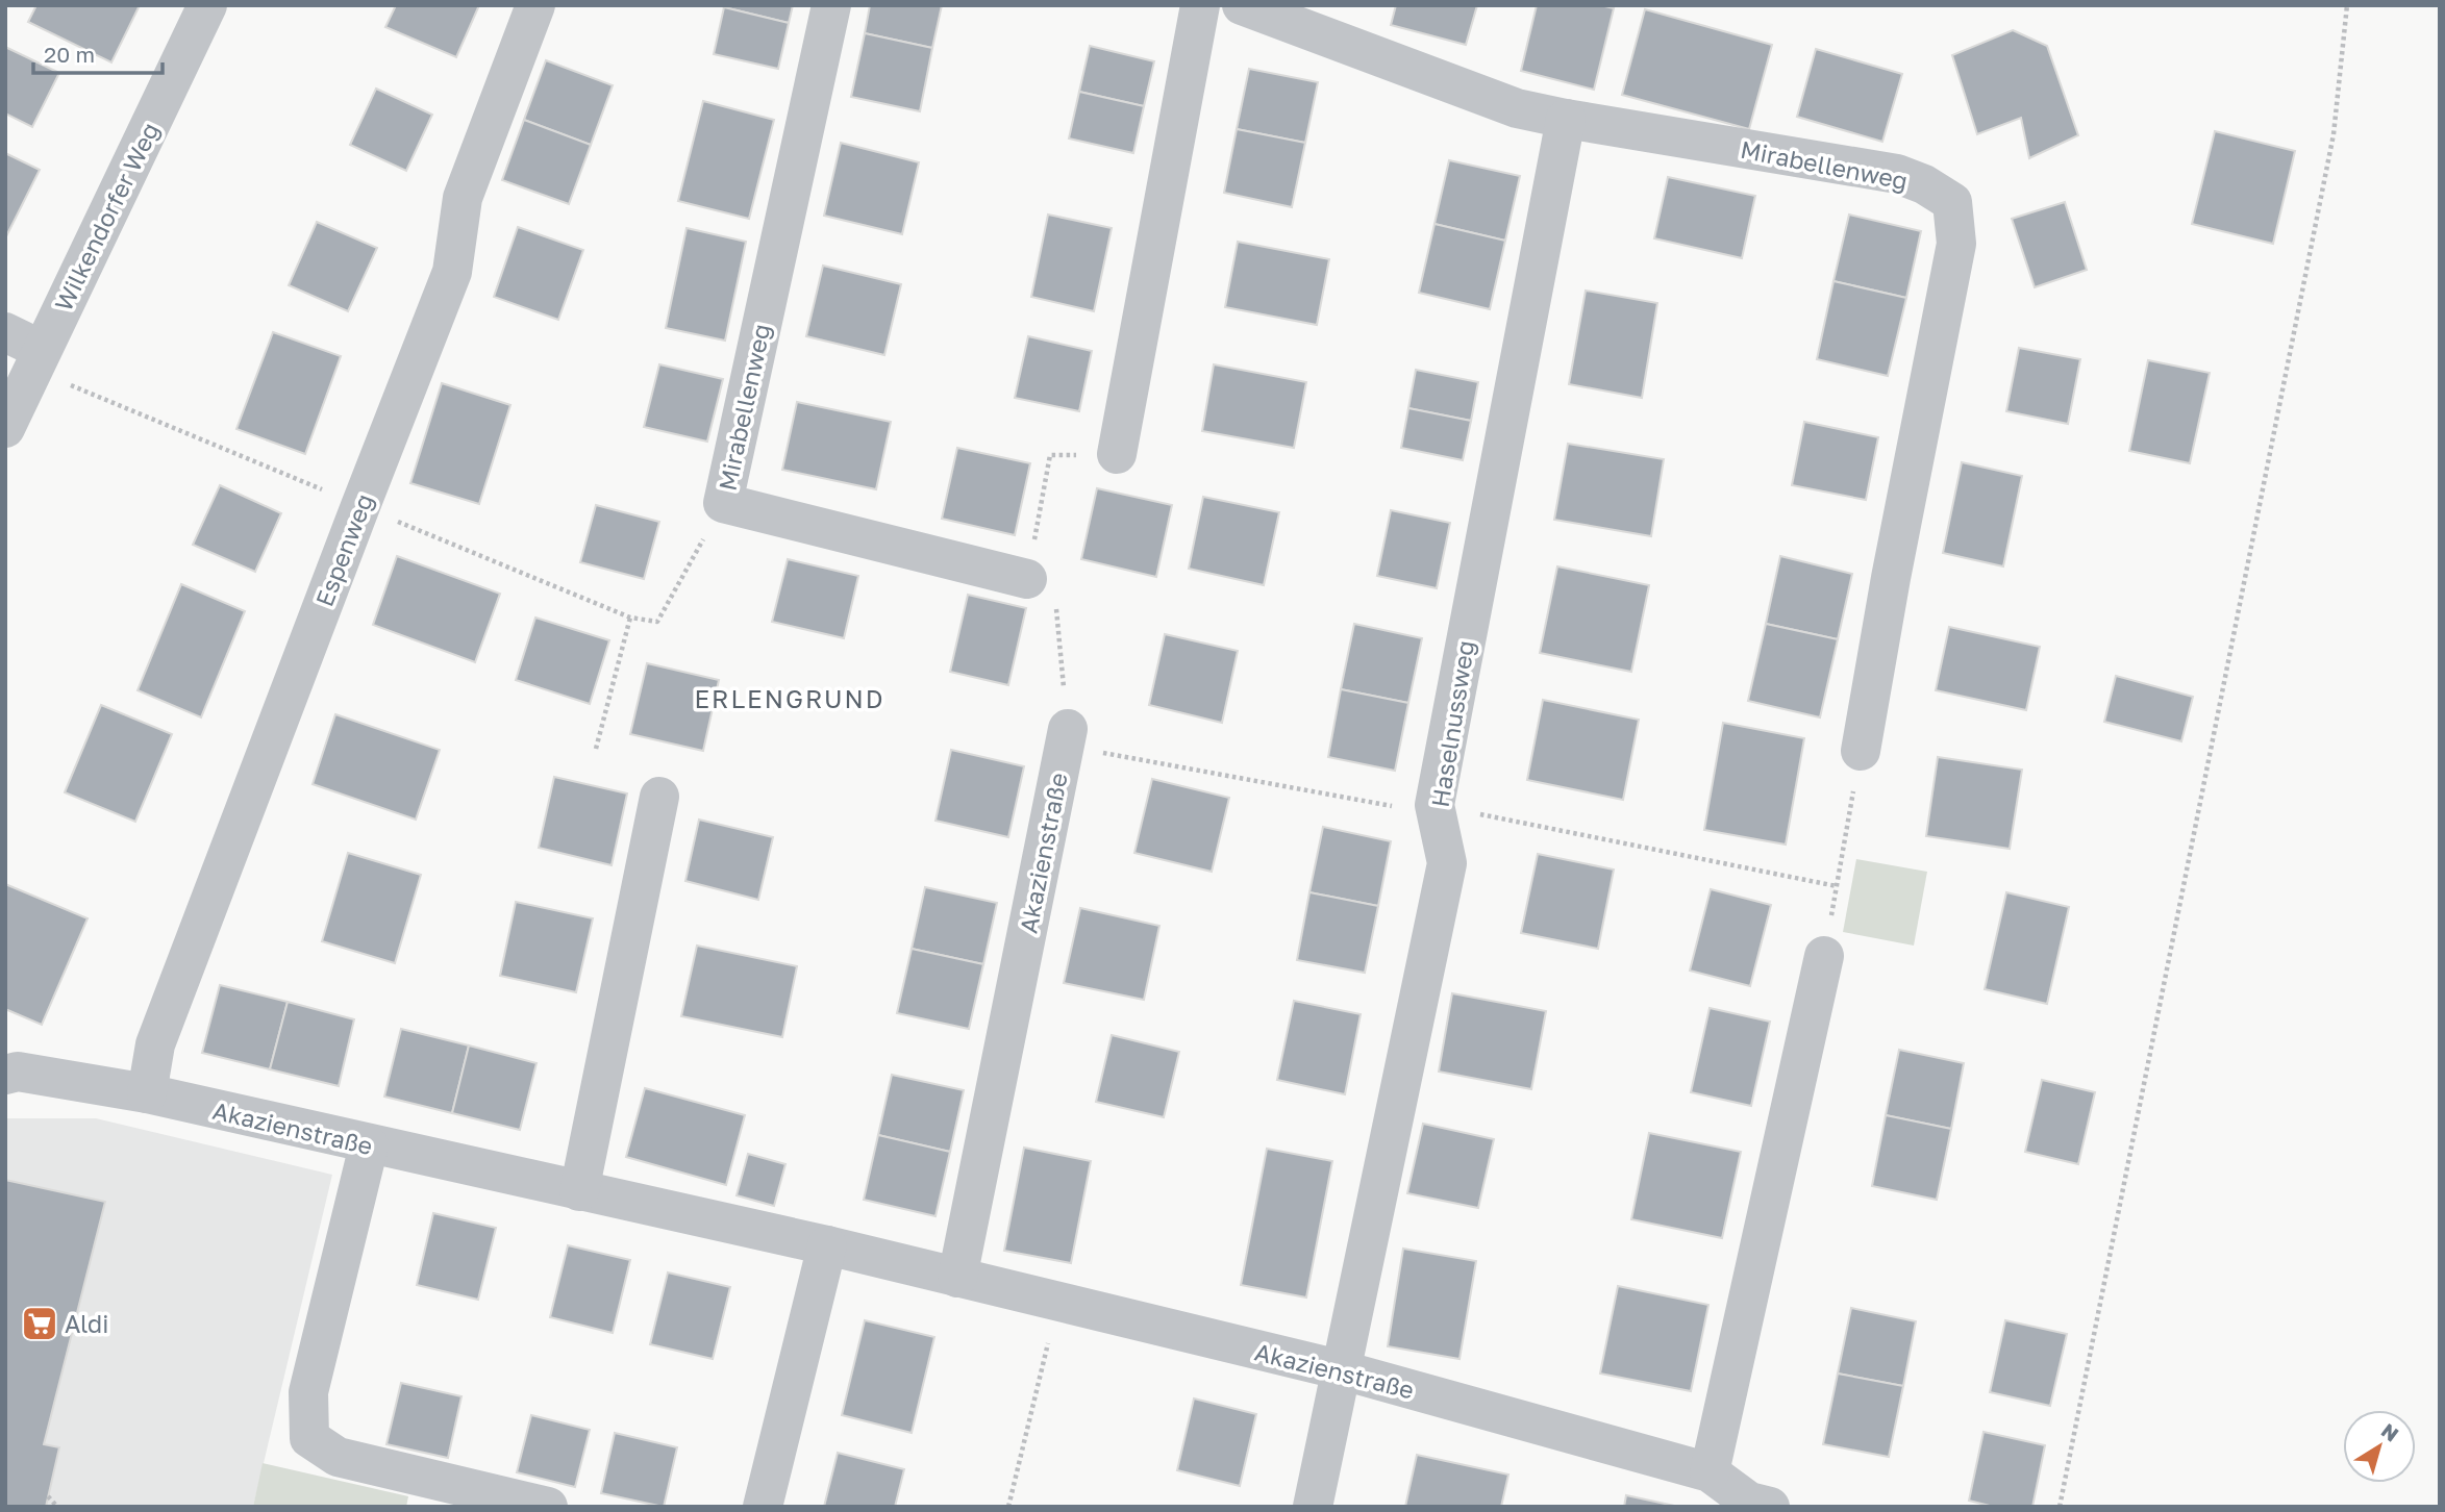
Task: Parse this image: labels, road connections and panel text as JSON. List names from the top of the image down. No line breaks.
{"streets":{"street":["Mirabellenweg","Wilkendorfer Weg","Espenweg","Haselnussweg","Akazienstraße"]},"crossings":[["Mirabellenweg","Haselnussweg"],["Espenweg","Akazienstraße"],["Haselnussweg","Akazienstraße"]],"districts":["ERLENGRUND"],"places":{"supermarket":["Aldi"]},"scale_bar":"20 m","north":"top right"}
